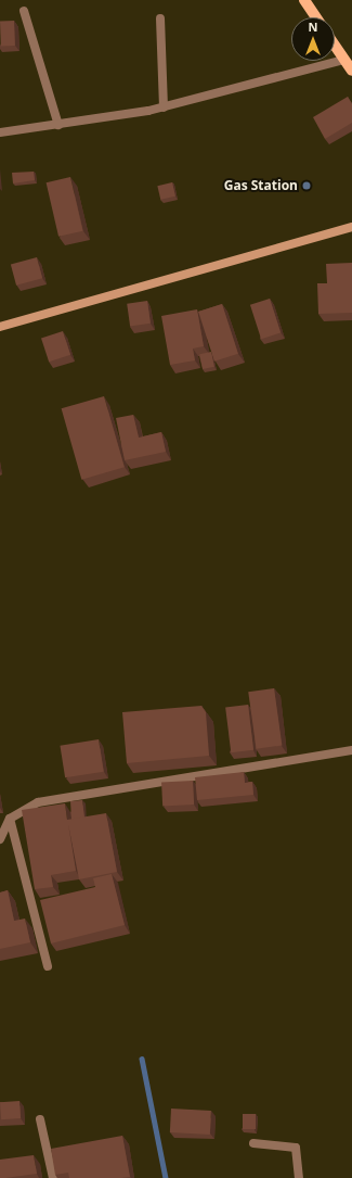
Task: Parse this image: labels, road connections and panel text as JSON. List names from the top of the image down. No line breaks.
{"places":["Gas Station"],"north":"top"}
